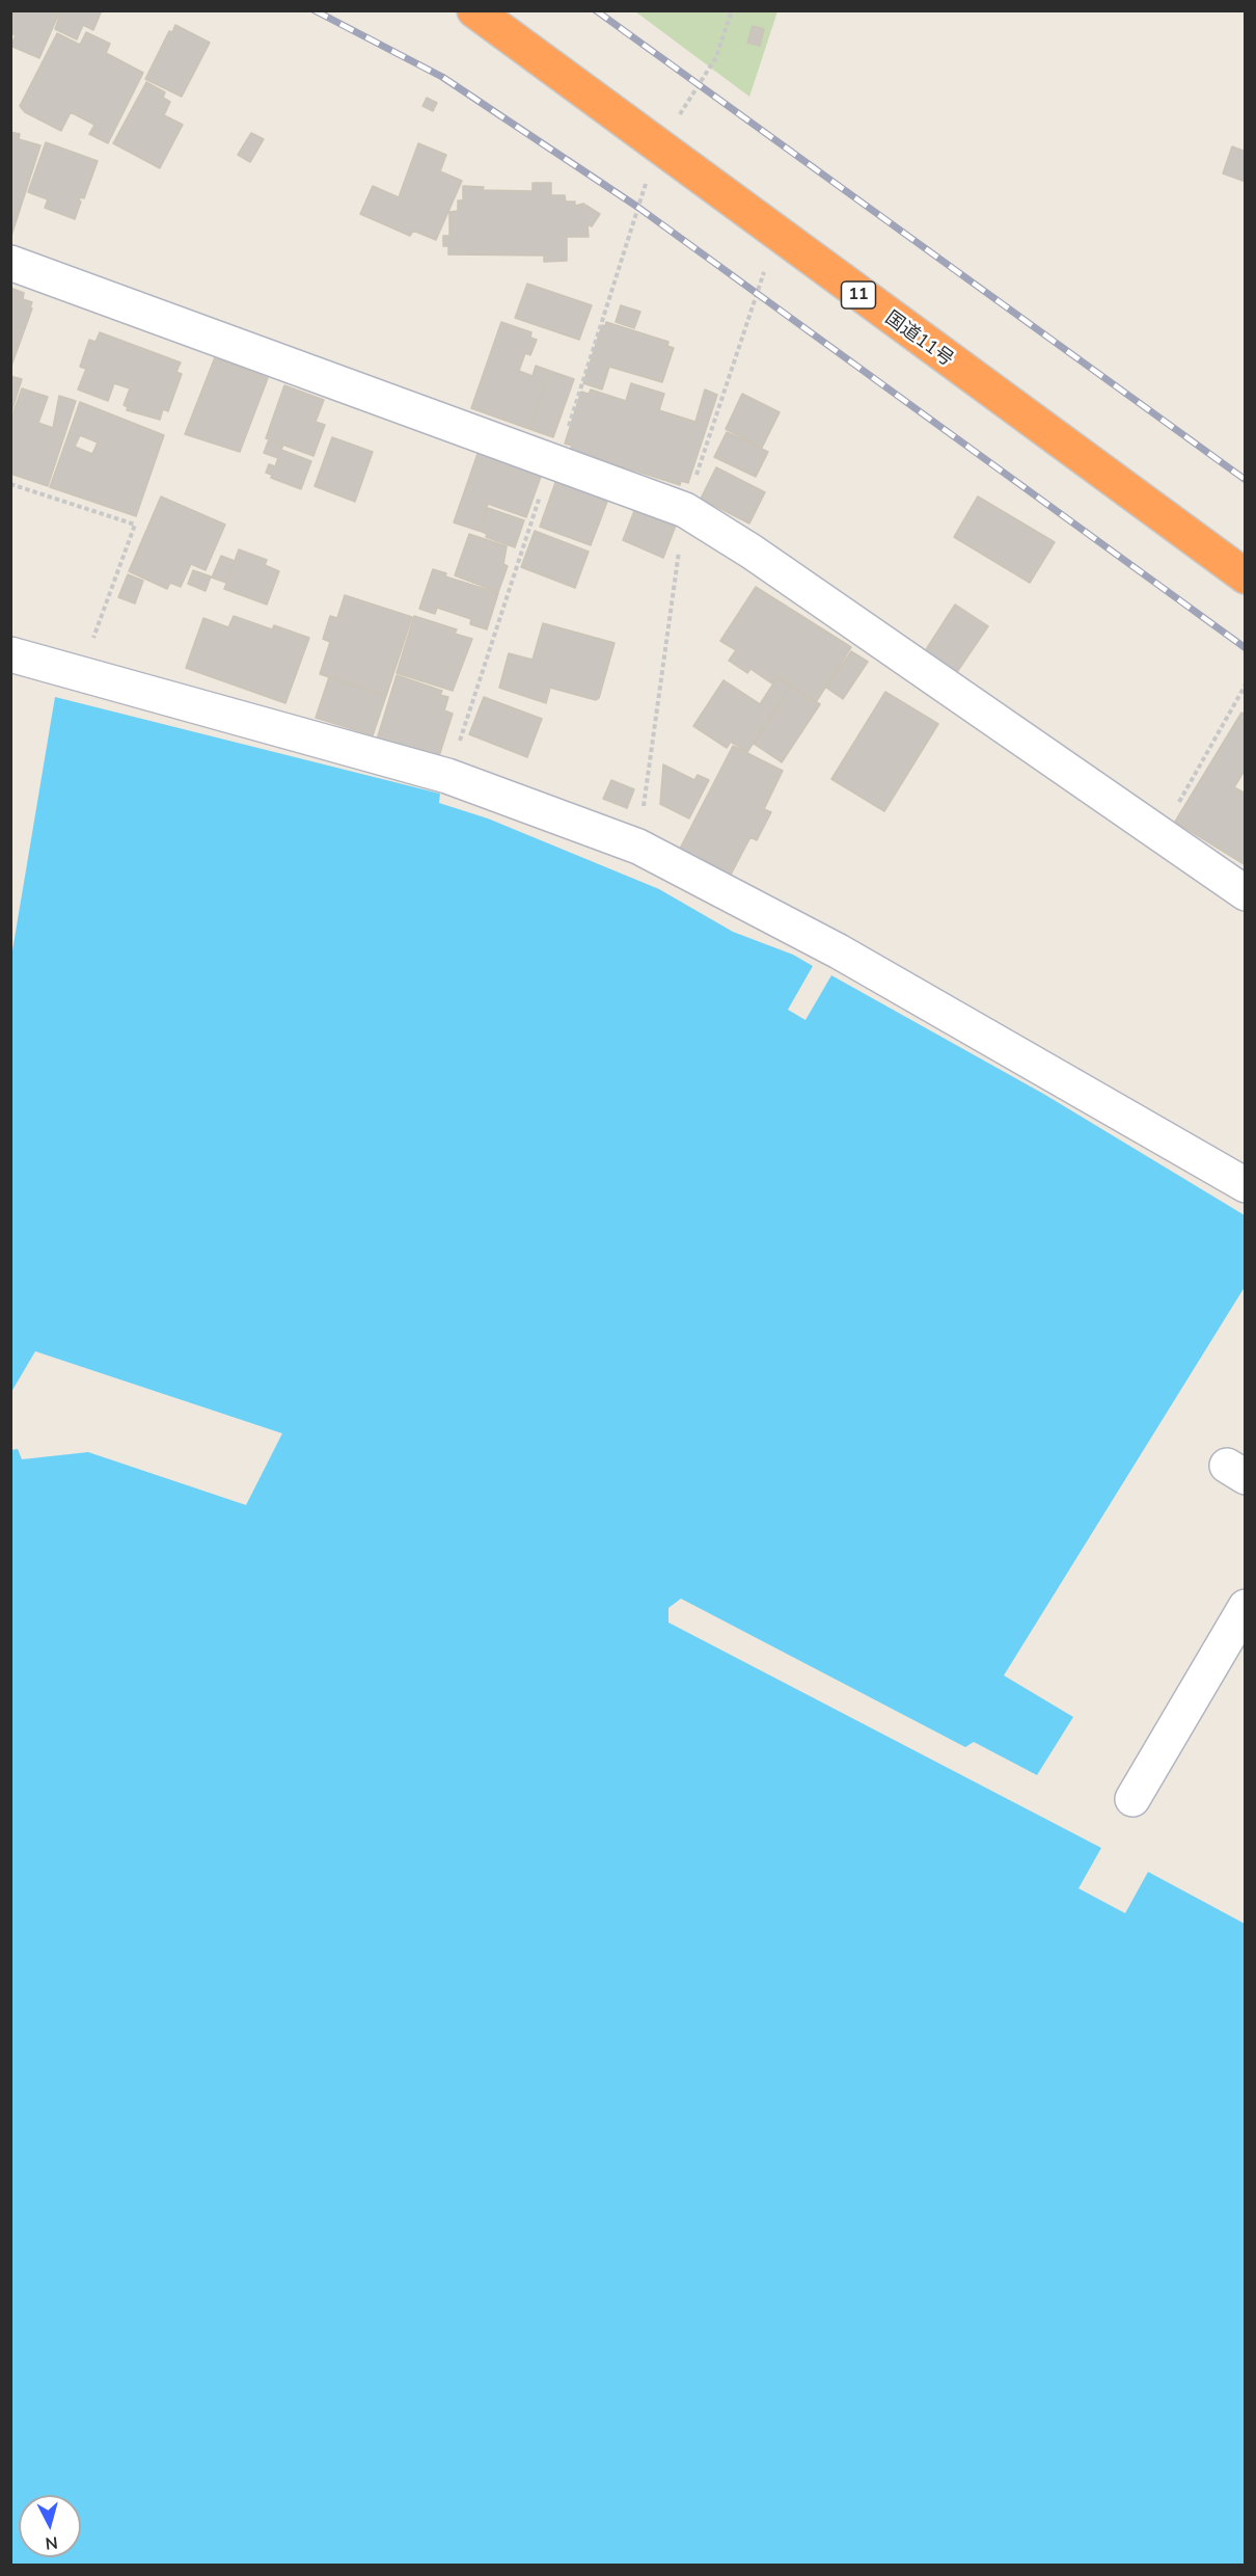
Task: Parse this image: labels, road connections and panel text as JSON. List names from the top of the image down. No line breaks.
{"streets":{"highway":["11","国道11号"]},"north":"bottom"}
